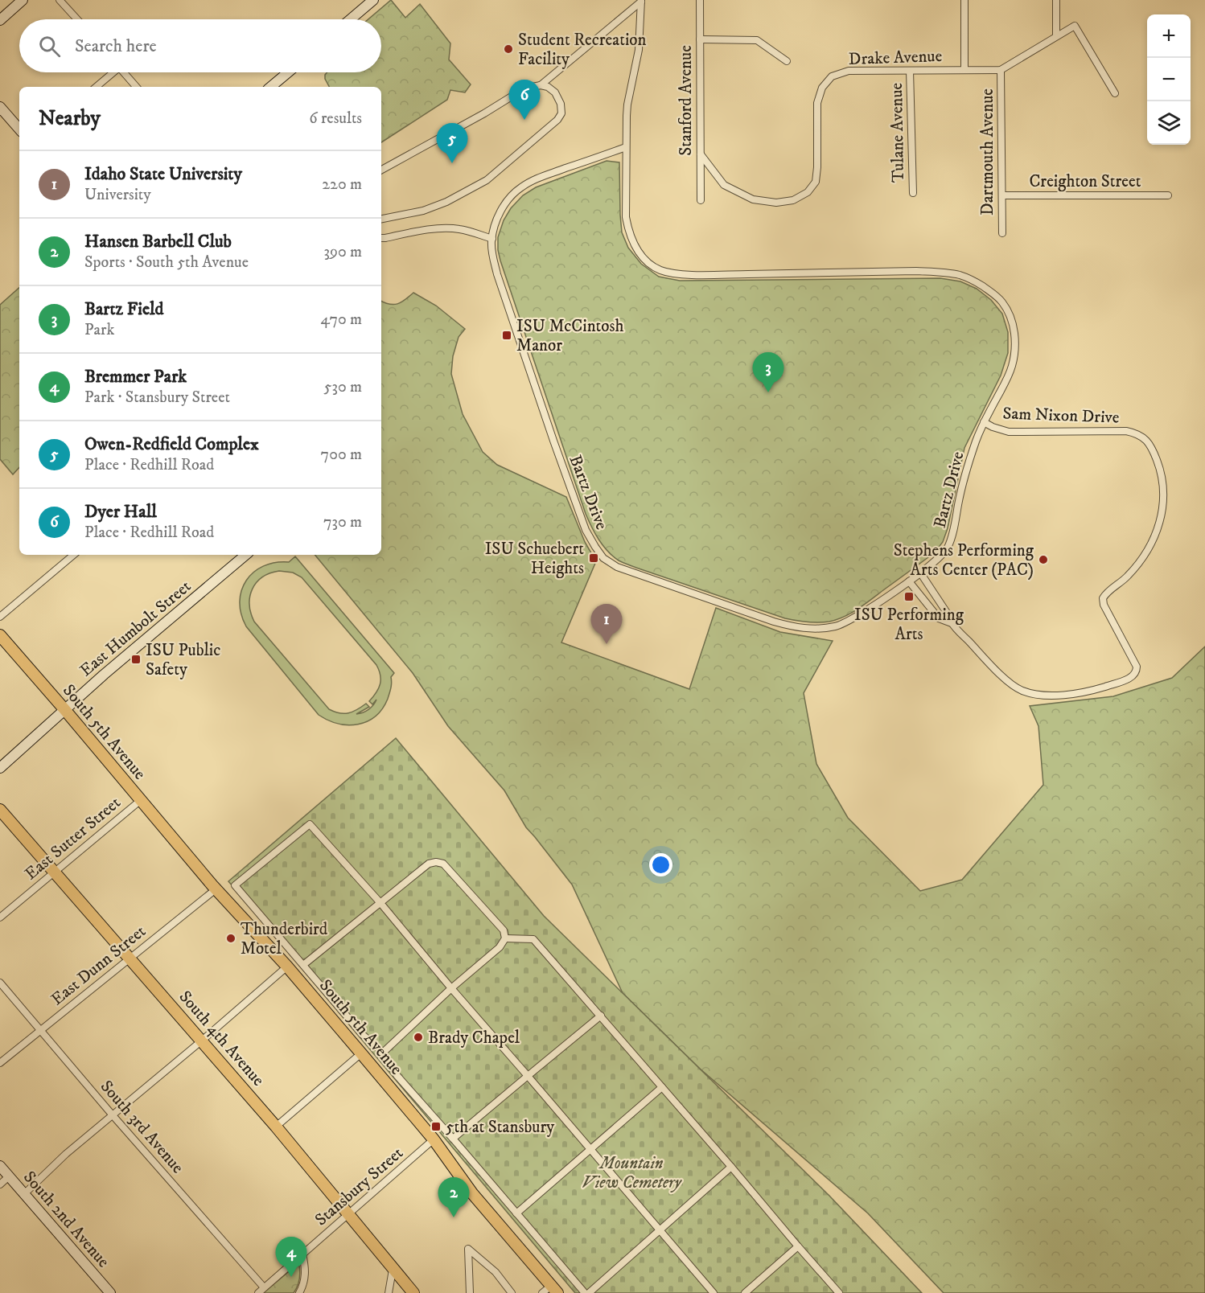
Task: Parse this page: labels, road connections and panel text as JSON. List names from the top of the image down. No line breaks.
{"streets":{"main road":["South 5th Avenue","South 4th Avenue"],"street":["Drake Avenue","Stanford Avenue","Tulane Avenue","Dartmouth Avenue","Creighton Street","Sam Nixon Drive","Bartz Drive","East Humbolt Street","East Sutter Street","East Dunn Street","South 3rd Avenue","Stansbury Street","South 2nd Avenue"]},"crossings":[["Drake Avenue","Stanford Avenue"],["Drake Avenue","Tulane Avenue"],["Drake Avenue","Dartmouth Avenue"],["Dartmouth Avenue","Creighton Street"],["Sam Nixon Drive","Bartz Drive"],["East Humbolt Street","South 5th Avenue"],["South 5th Avenue","East Sutter Street"],["South 5th Avenue","East Dunn Street"],["South 5th Avenue","Stansbury Street"],["East Sutter Street","South 4th Avenue"],["East Dunn Street","South 4th Avenue"],["East Dunn Street","South 3rd Avenue"],["South 4th Avenue","Stansbury Street"],["South 3rd Avenue","Stansbury Street"]],"parks":["Mountain View Cemetery"],"places":{"other":["Student Recreation Facility","Stephens Performing Arts Center (PAC)","Thunderbird Motel","Brady Chapel"],"transit":["ISU McCintosh Manor","ISU Schuebert Heights","ISU Performing Arts","ISU Public Safety","5th at Stansbury"]},"page":{"map_buttons":["+","−"],"search":"Search here","pins":["6","5","3","1","2","4"],"heading":["Nearby","6 results"],"list":[{"mark":"1","name":"Idaho State University","note":"University","value":"220 m"},{"mark":"2","name":"Hansen Barbell Club","note":"Sports · South 5th Avenue","value":"390 m"},{"mark":"3","name":"Bartz Field","note":"Park","value":"470 m"},{"mark":"4","name":"Bremmer Park","note":"Park · Stansbury Street","value":"530 m"},{"mark":"5","name":"Owen-Redfield Complex","note":"Place · Redhill Road","value":"700 m"},{"mark":"6","name":"Dyer Hall","note":"Place · Redhill Road","value":"730 m"}]}}
